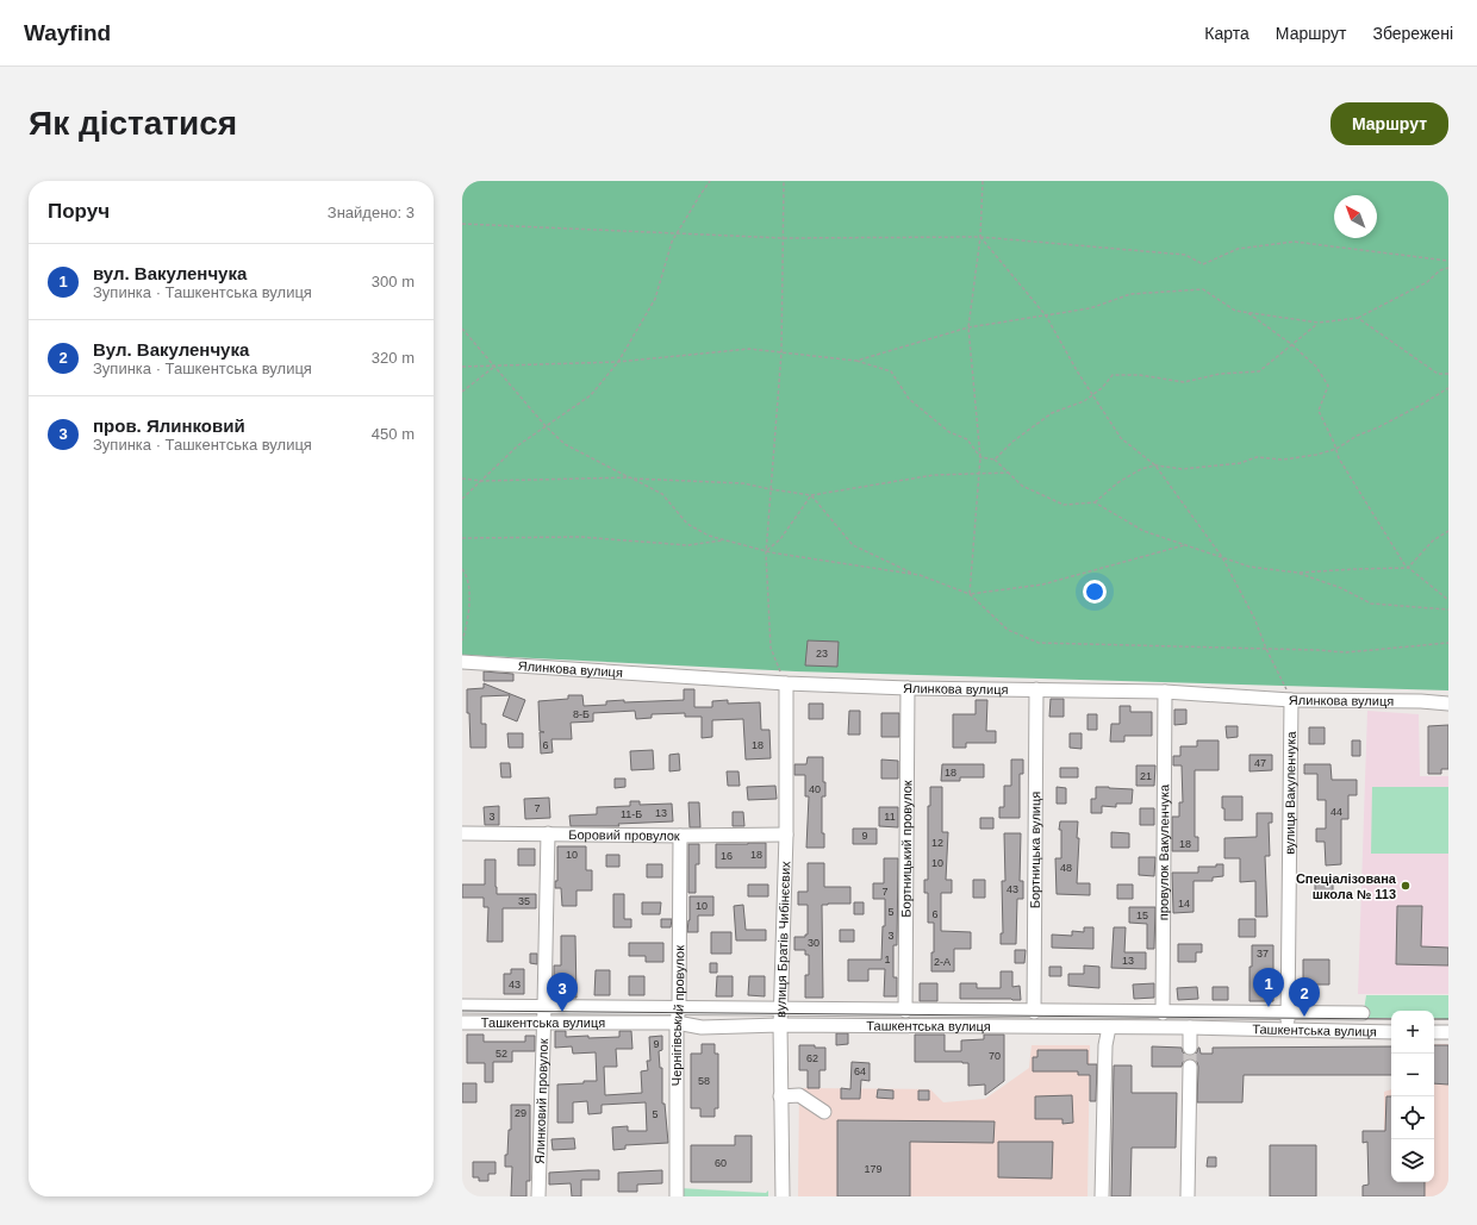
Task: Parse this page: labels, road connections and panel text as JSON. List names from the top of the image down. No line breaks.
{"streets":{"street":["Ялинкова вулиця","вулиця Вакуленчука","Боровий провулок","Бортницький провулок","Бортницька вулиця","провулок Вакуленчука","вулиця Братів Чибінєєвих","Чернігівський провулок","Ташкентська вулиця","Ялинковий провулок"]},"crossings":[["Ялинкова вулиця","вулиця Вакуленчука"],["Ялинкова вулиця","Бортницький провулок"],["Ялинкова вулиця","Бортницька вулиця"],["Ялинкова вулиця","провулок Вакуленчука"],["Ялинкова вулиця","вулиця Братів Чибінєєвих"],["вулиця Вакуленчука","Ташкентська вулиця"],["Боровий провулок","вулиця Братів Чибінєєвих"],["Боровий провулок","Чернігівський провулок"],["Боровий провулок","Ялинковий провулок"],["Бортницький провулок","Ташкентська вулиця"],["Бортницька вулиця","Ташкентська вулиця"],["провулок Вакуленчука","Ташкентська вулиця"],["вулиця Братів Чибінєєвих","Ташкентська вулиця"],["Чернігівський провулок","Ташкентська вулиця"],["Ташкентська вулиця","Ялинковий провулок"]],"places":["Спеціалізована школа № 113"],"house_numbers":["23","8-Б","6","18","47","18","21","40","7","44","13","11-Б","3","11","9","12","18","10","18","16","10","48","43","7","35","14","10","5","6","15","3","30","37","1","13","2-А","43","9","52","70","62","64","58","29","5","60","179"],"north":"top left","page":{"header":"Wayfind","nav":["Карта","Маршрут","Збережені"],"buttons":"Маршрут","title":"Як дістатися","heading":["Поруч","Знайдено: 3"],"list":[{"mark":"1","name":"вул. Вакуленчука","note":"Зупинка · Ташкентська вулиця","value":"300 m"},{"mark":"2","name":"Вул. Вакуленчука","note":"Зупинка · Ташкентська вулиця","value":"320 m"},{"mark":"3","name":"пров. Ялинковий","note":"Зупинка · Ташкентська вулиця","value":"450 m"}],"pins":["1","3","2"],"map_buttons":["+","−"]}}
